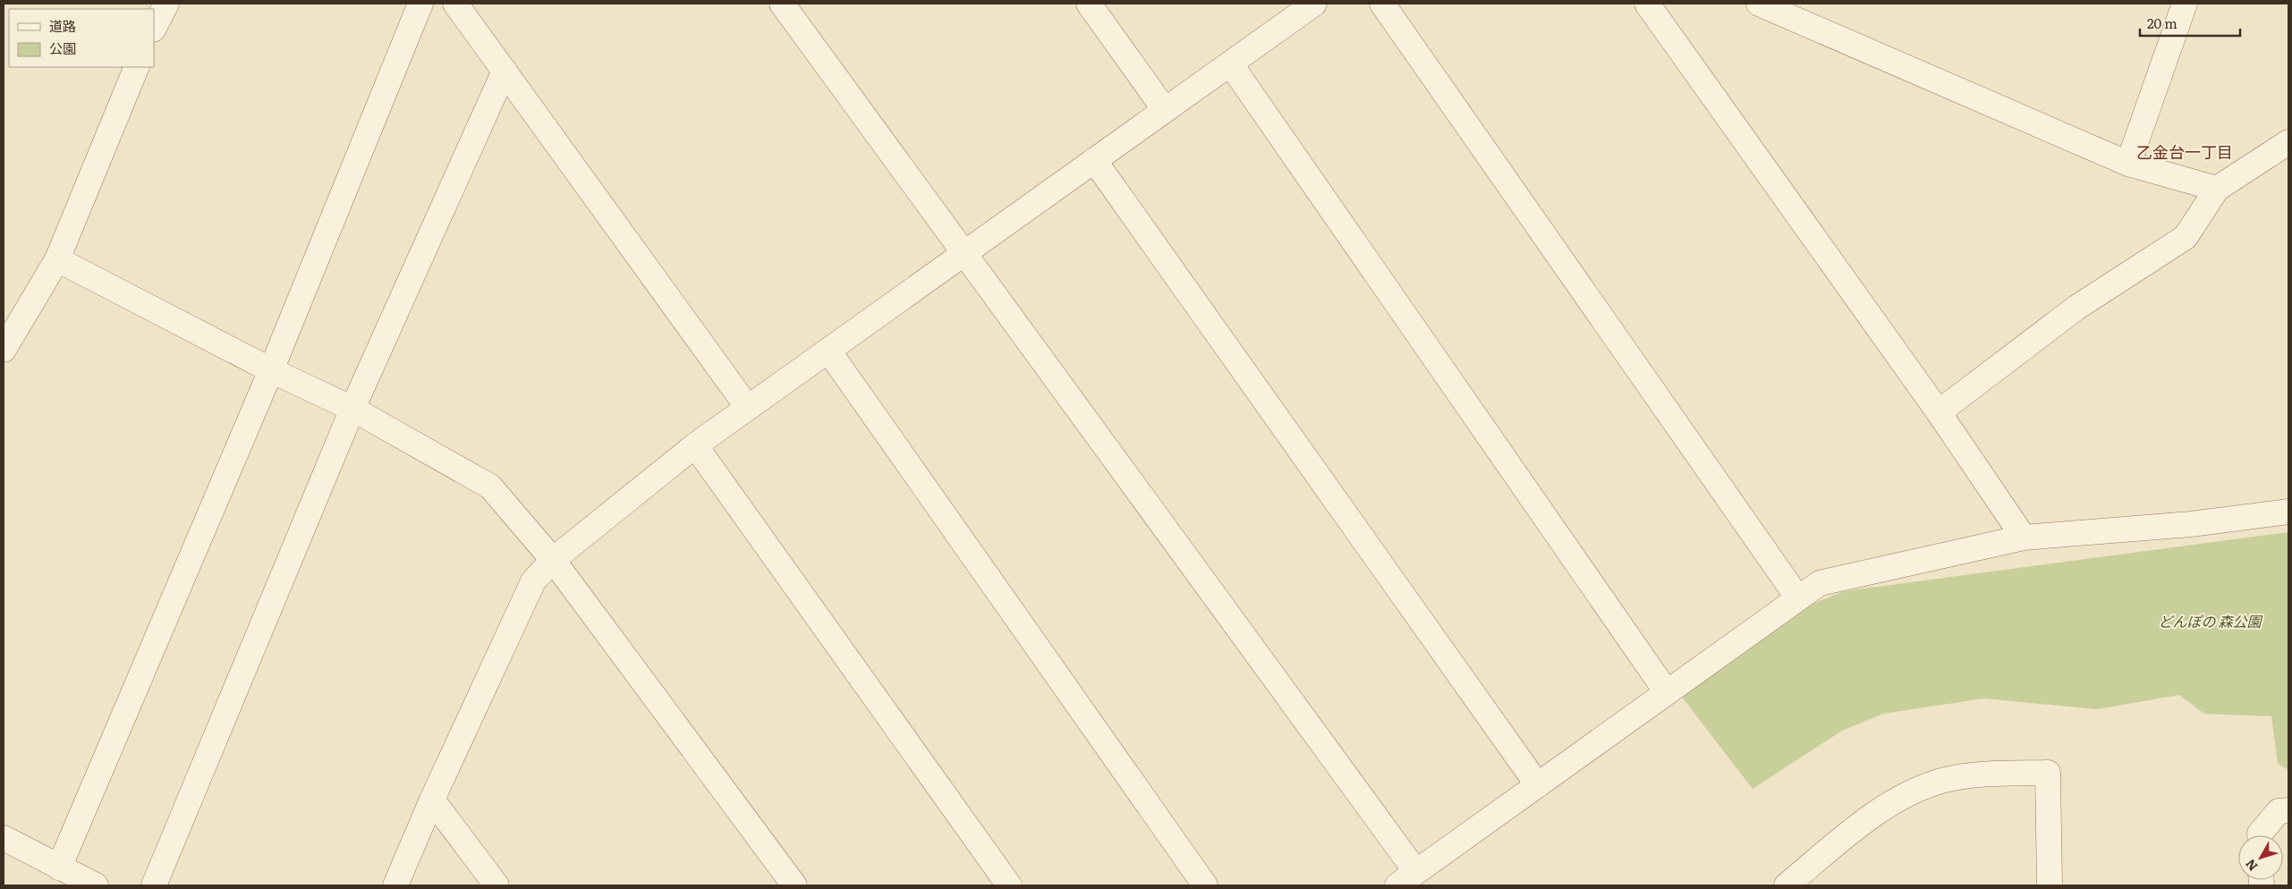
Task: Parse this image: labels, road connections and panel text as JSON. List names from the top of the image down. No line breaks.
{"districts":["乙金台一丁目"],"parks":["どんぽの 森公園"],"legend":["道路","公園"],"scale_bar":"20 m","north":"bottom left"}
